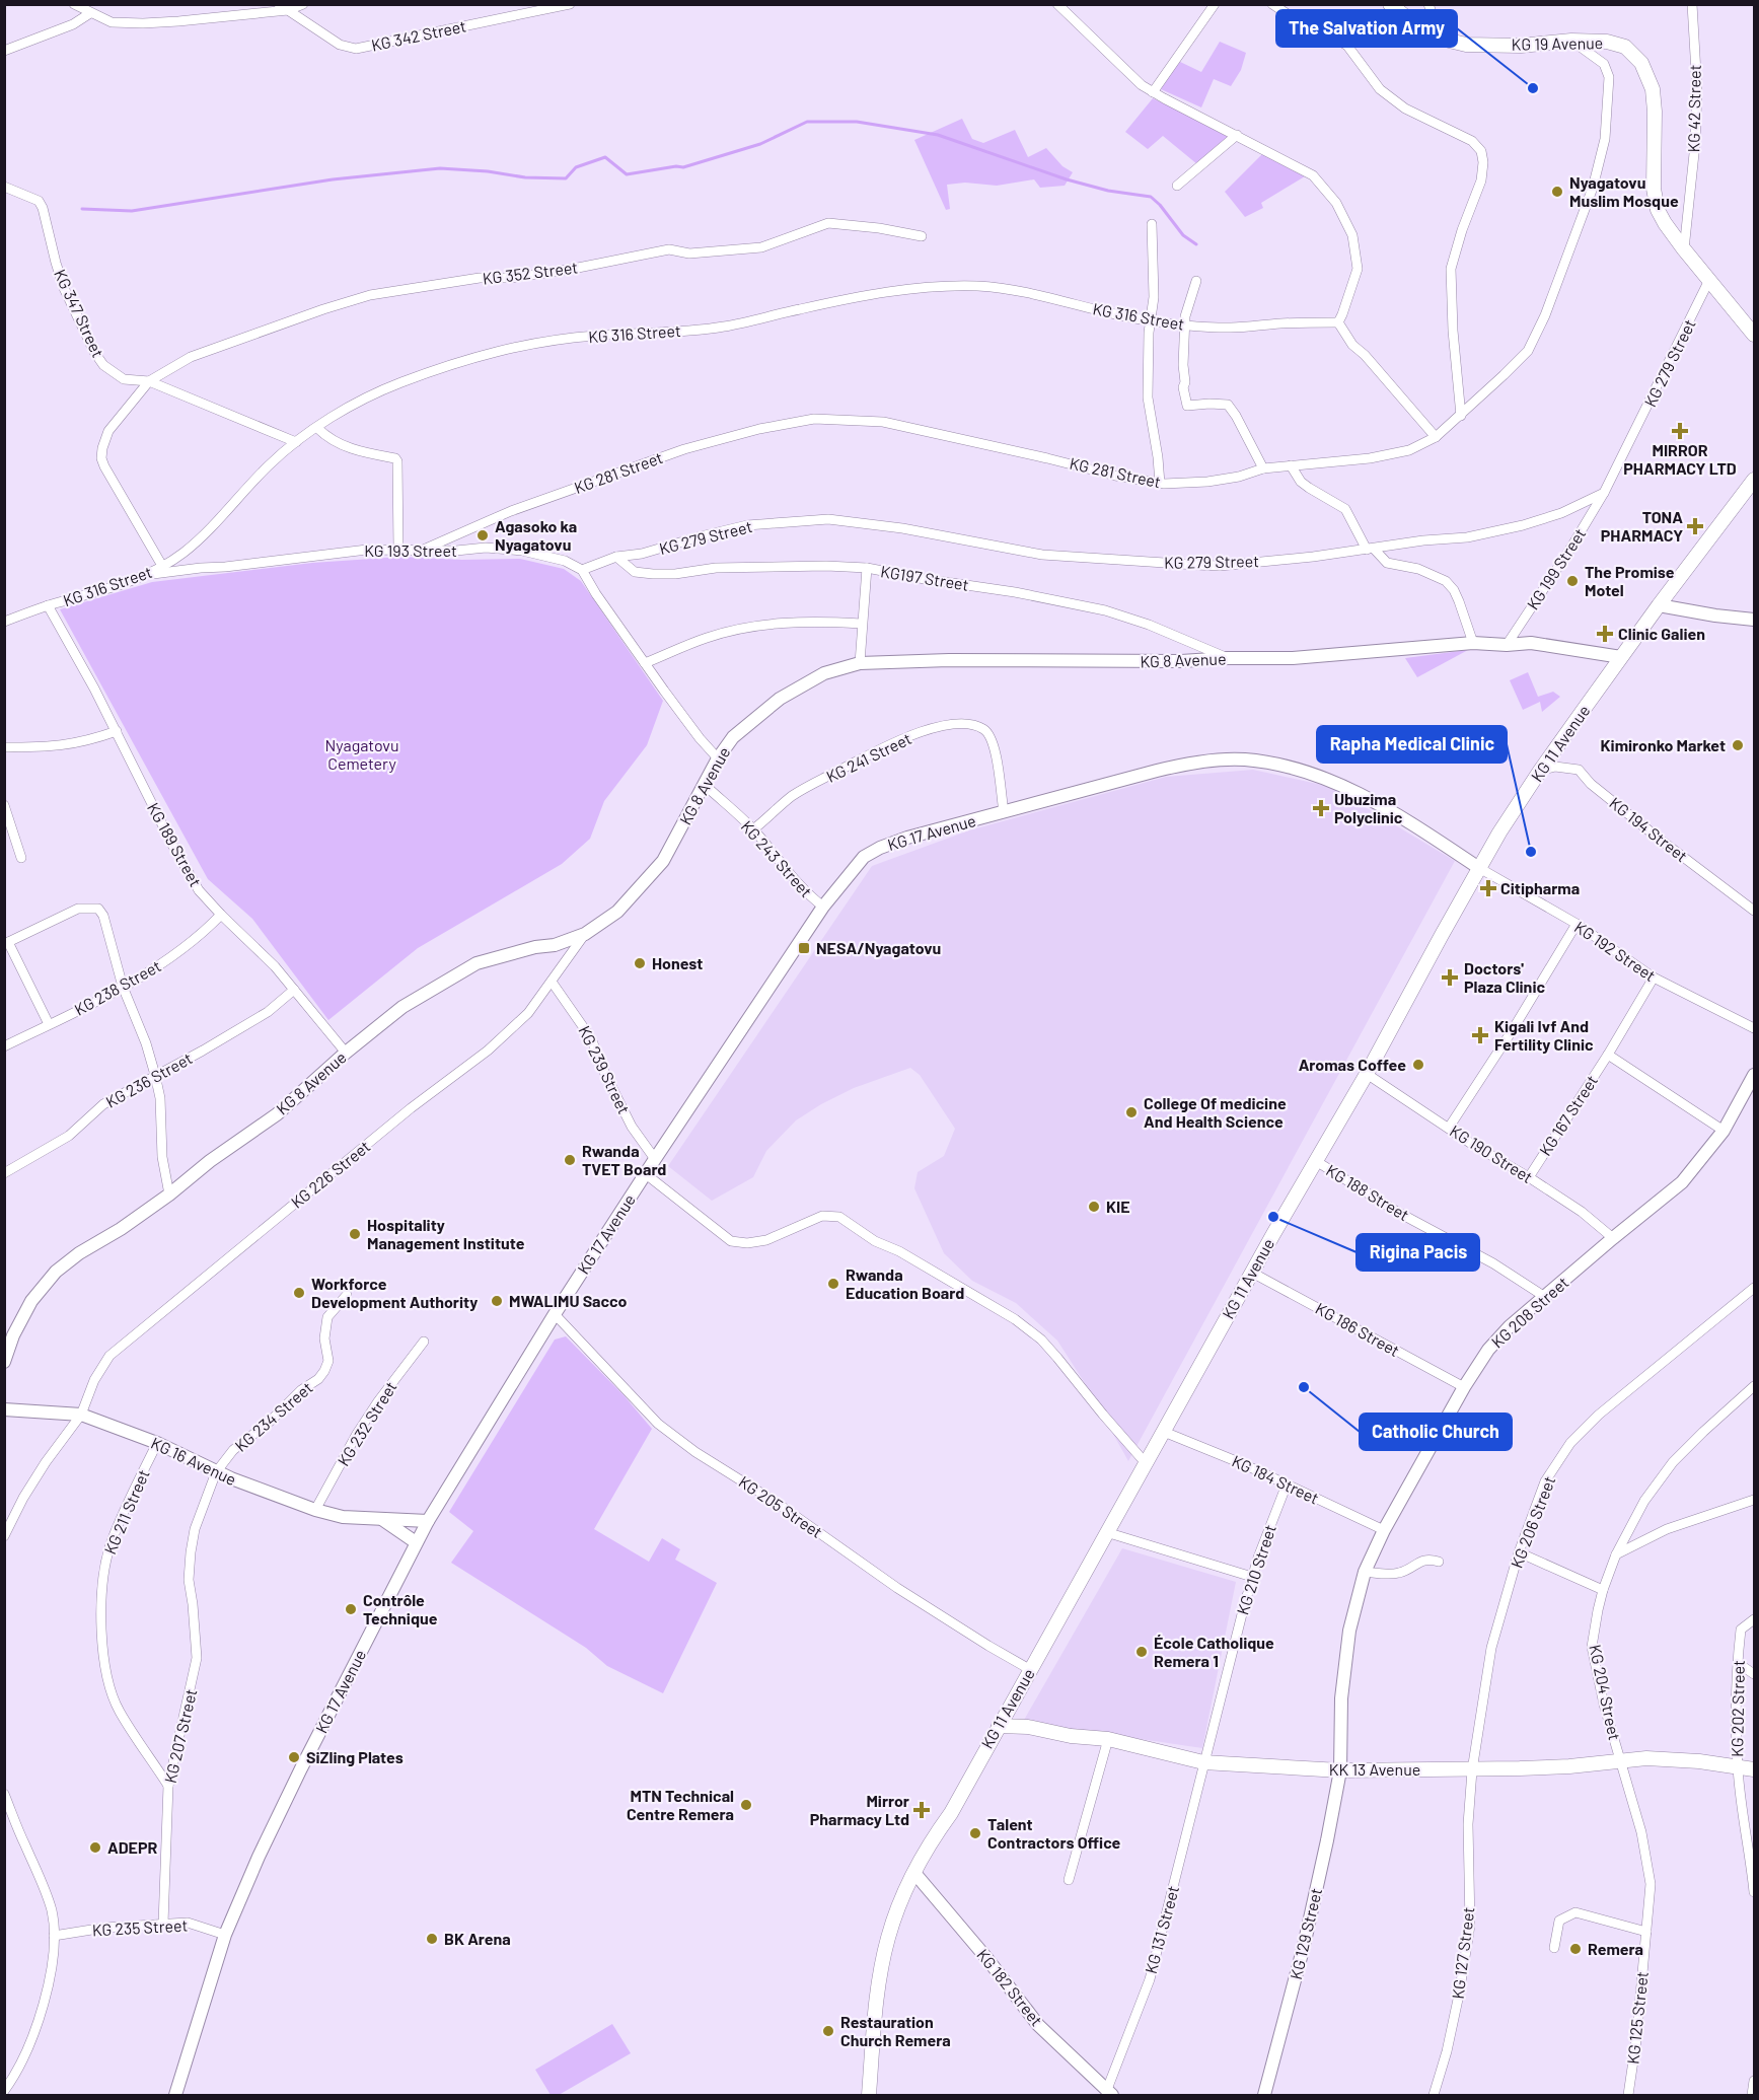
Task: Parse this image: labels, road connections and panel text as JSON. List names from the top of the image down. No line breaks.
{"streets":{"main road":["KG 19 Avenue","KG 11 Avenue","KK 13 Avenue"],"street":["KG 342 Street","KG 42 Street","KG 352 Street","KG 347 Street","KG 316 Street","KG 279 Street","KG 281 Street","KG 193 Street","KG 199 Street","KG197 Street","KG 8 Avenue","KG 241 Street","KG 194 Street","KG 17 Avenue","KG 189 Street","KG 243 Street","KG 192 Street","KG 238 Street","KG 239 Street","KG 236 Street","KG 167 Street","KG 190 Street","KG 226 Street","KG 188 Street","KG 208 Street","KG 186 Street","KG 234 Street","KG 232 Street","KG 16 Avenue","KG 184 Street","KG 205 Street","KG 211 Street","KG 206 Street","KG 210 Street","KG 204 Street","KG 202 Street","KG 207 Street","KG 235 Street","KG 131 Street","KG 129 Street","KG 127 Street","KG 182 Street","KG 125 Street"]},"crossings":[["KG 19 Avenue","KG 42 Street"],["KG 19 Avenue","KG 279 Street"],["KG 19 Avenue","KG 281 Street"],["KG 352 Street","KG 347 Street"],["KG 347 Street","KG 316 Street"],["KG 316 Street","KG 193 Street"],["KG 316 Street","KG 189 Street"],["KG 279 Street","KG 193 Street"],["KG 279 Street","KG 199 Street"],["KG 279 Street","KG197 Street"],["KG 281 Street","KG 193 Street"],["KG 199 Street","KG 8 Avenue"],["KG197 Street","KG 8 Avenue"],["KG 8 Avenue","KG 11 Avenue"],["KG 8 Avenue","KG 189 Street"],["KG 8 Avenue","KG 243 Street"],["KG 8 Avenue","KG 226 Street"],["KG 11 Avenue","KG 194 Street"],["KG 11 Avenue","KG 17 Avenue"],["KG 11 Avenue","KG 192 Street"],["KG 11 Avenue","KG 190 Street"],["KG 11 Avenue","KG 188 Street"],["KG 11 Avenue","KG 186 Street"],["KG 11 Avenue","KG 184 Street"],["KG 11 Avenue","KG 205 Street"],["KG 11 Avenue","KK 13 Avenue"],["KG 11 Avenue","KG 182 Street"],["KG 241 Street","KG 17 Avenue"],["KG 241 Street","KG 243 Street"],["KG 17 Avenue","KG 243 Street"],["KG 17 Avenue","KG 192 Street"],["KG 17 Avenue","KG 239 Street"],["KG 17 Avenue","KG 16 Avenue"],["KG 17 Avenue","KG 205 Street"],["KG 17 Avenue","KG 235 Street"],["KG 189 Street","KG 238 Street"],["KG 189 Street","KG 236 Street"],["KG 192 Street","KG 167 Street"],["KG 239 Street","KG 226 Street"],["KG 167 Street","KG 190 Street"],["KG 190 Street","KG 208 Street"],["KG 226 Street","KG 16 Avenue"],["KG 188 Street","KG 208 Street"],["KG 208 Street","KG 186 Street"],["KG 208 Street","KG 184 Street"],["KG 208 Street","KK 13 Avenue"],["KG 208 Street","KG 129 Street"],["KG 234 Street","KG 16 Avenue"],["KG 234 Street","KG 207 Street"],["KG 232 Street","KG 16 Avenue"],["KG 16 Avenue","KG 211 Street"],["KG 184 Street","KG 210 Street"],["KG 211 Street","KG 207 Street"],["KG 206 Street","KK 13 Avenue"],["KG 206 Street","KG 127 Street"],["KG 210 Street","KK 13 Avenue"],["KG 210 Street","KG 131 Street"],["KG 204 Street","KK 13 Avenue"],["KG 204 Street","KG 125 Street"],["KG 202 Street","KK 13 Avenue"],["KG 207 Street","KG 235 Street"],["KK 13 Avenue","KG 131 Street"],["KK 13 Avenue","KG 129 Street"],["KK 13 Avenue","KG 127 Street"],["KK 13 Avenue","KG 125 Street"],["KG 131 Street","KG 182 Street"]],"parks":["Nyagatovu Cemetery"],"places":{"other":["The Salvation Army","Nyagatovu Muslim Mosque","Agasoko ka Nyagatovu","The Promise Motel","Kimironko Market","Rapha Medical Clinic","Honest","Aromas Coffee","College Of medicine And Health Science","Rwanda TVET Board","KIE","Rigina Pacis","Hospitality Management Institute","Rwanda Education Board","Workforce Development Authority","MWALIMU Sacco","Catholic Church","Contrôle Technique","École Catholique Remera 1","SiZling Plates","MTN Technical Centre Remera","Talent Contractors Office","ADEPR","BK Arena","Remera","Restauration Church Remera"],"health":["MIRROR PHARMACY LTD","TONA PHARMACY","Clinic Galien","Ubuzima Polyclinic","Citipharma","Doctors' Plaza Clinic","Kigali Ivf And Fertility Clinic","Mirror Pharmacy Ltd"],"transit":["NESA/Nyagatovu"]}}
